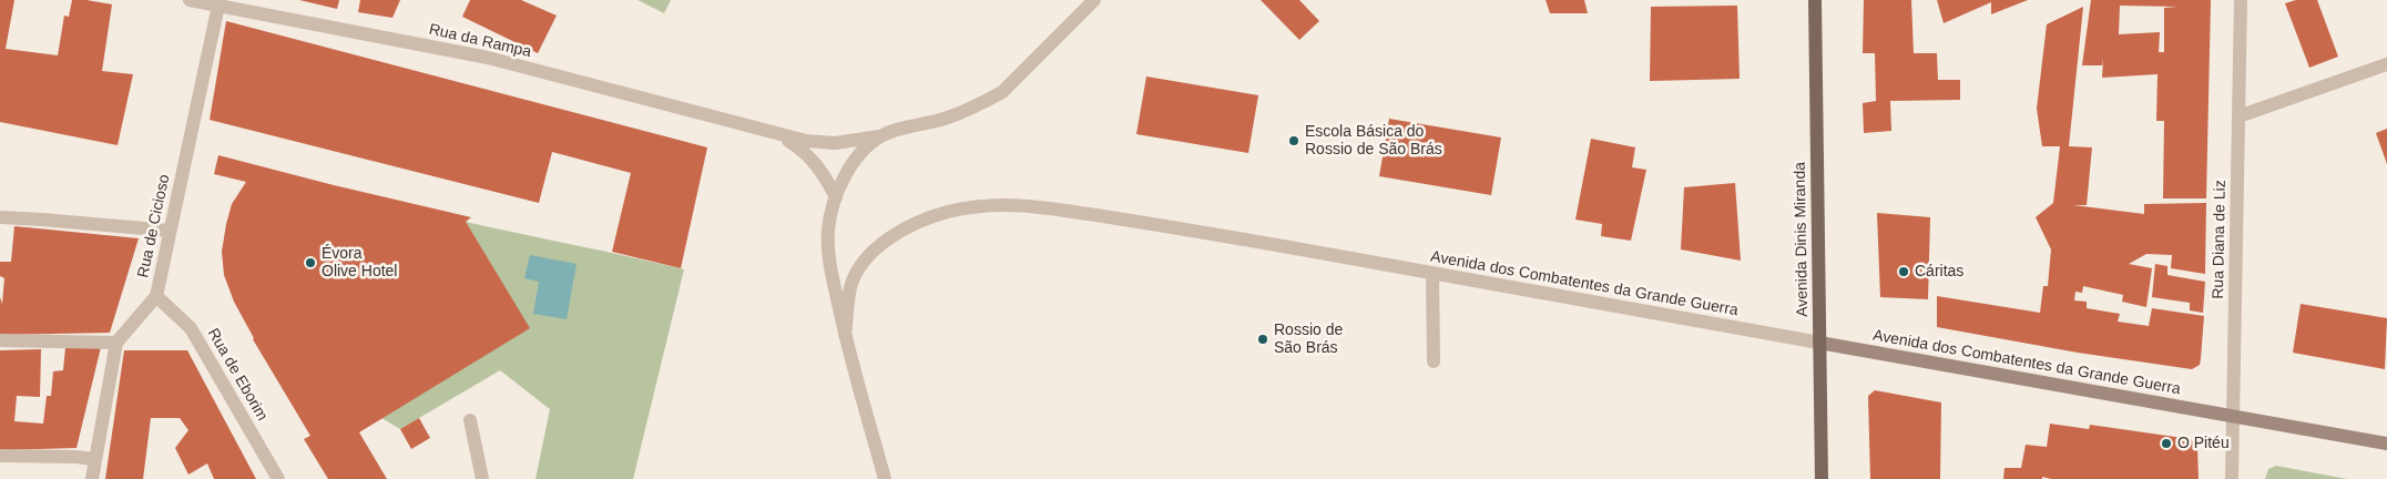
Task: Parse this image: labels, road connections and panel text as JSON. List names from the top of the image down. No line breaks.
{"streets":{"main road":["Avenida Dinis Miranda"],"street":["Rua da Rampa","Rua de Cicioso","Rua Diana de Liz","Avenida dos Combatentes da Grande Guerra","Rua de Eborim"]},"crossings":[["Rua da Rampa","Rua de Cicioso"],["Rua de Cicioso","Rua de Eborim"],["Avenida Dinis Miranda","Avenida dos Combatentes da Grande Guerra"],["Rua Diana de Liz","Avenida dos Combatentes da Grande Guerra"]],"places":["Escola Básica do Rossio de São Brás","Évora Olive Hotel","Cáritas","Rossio de São Brás","O Pitéu"]}
